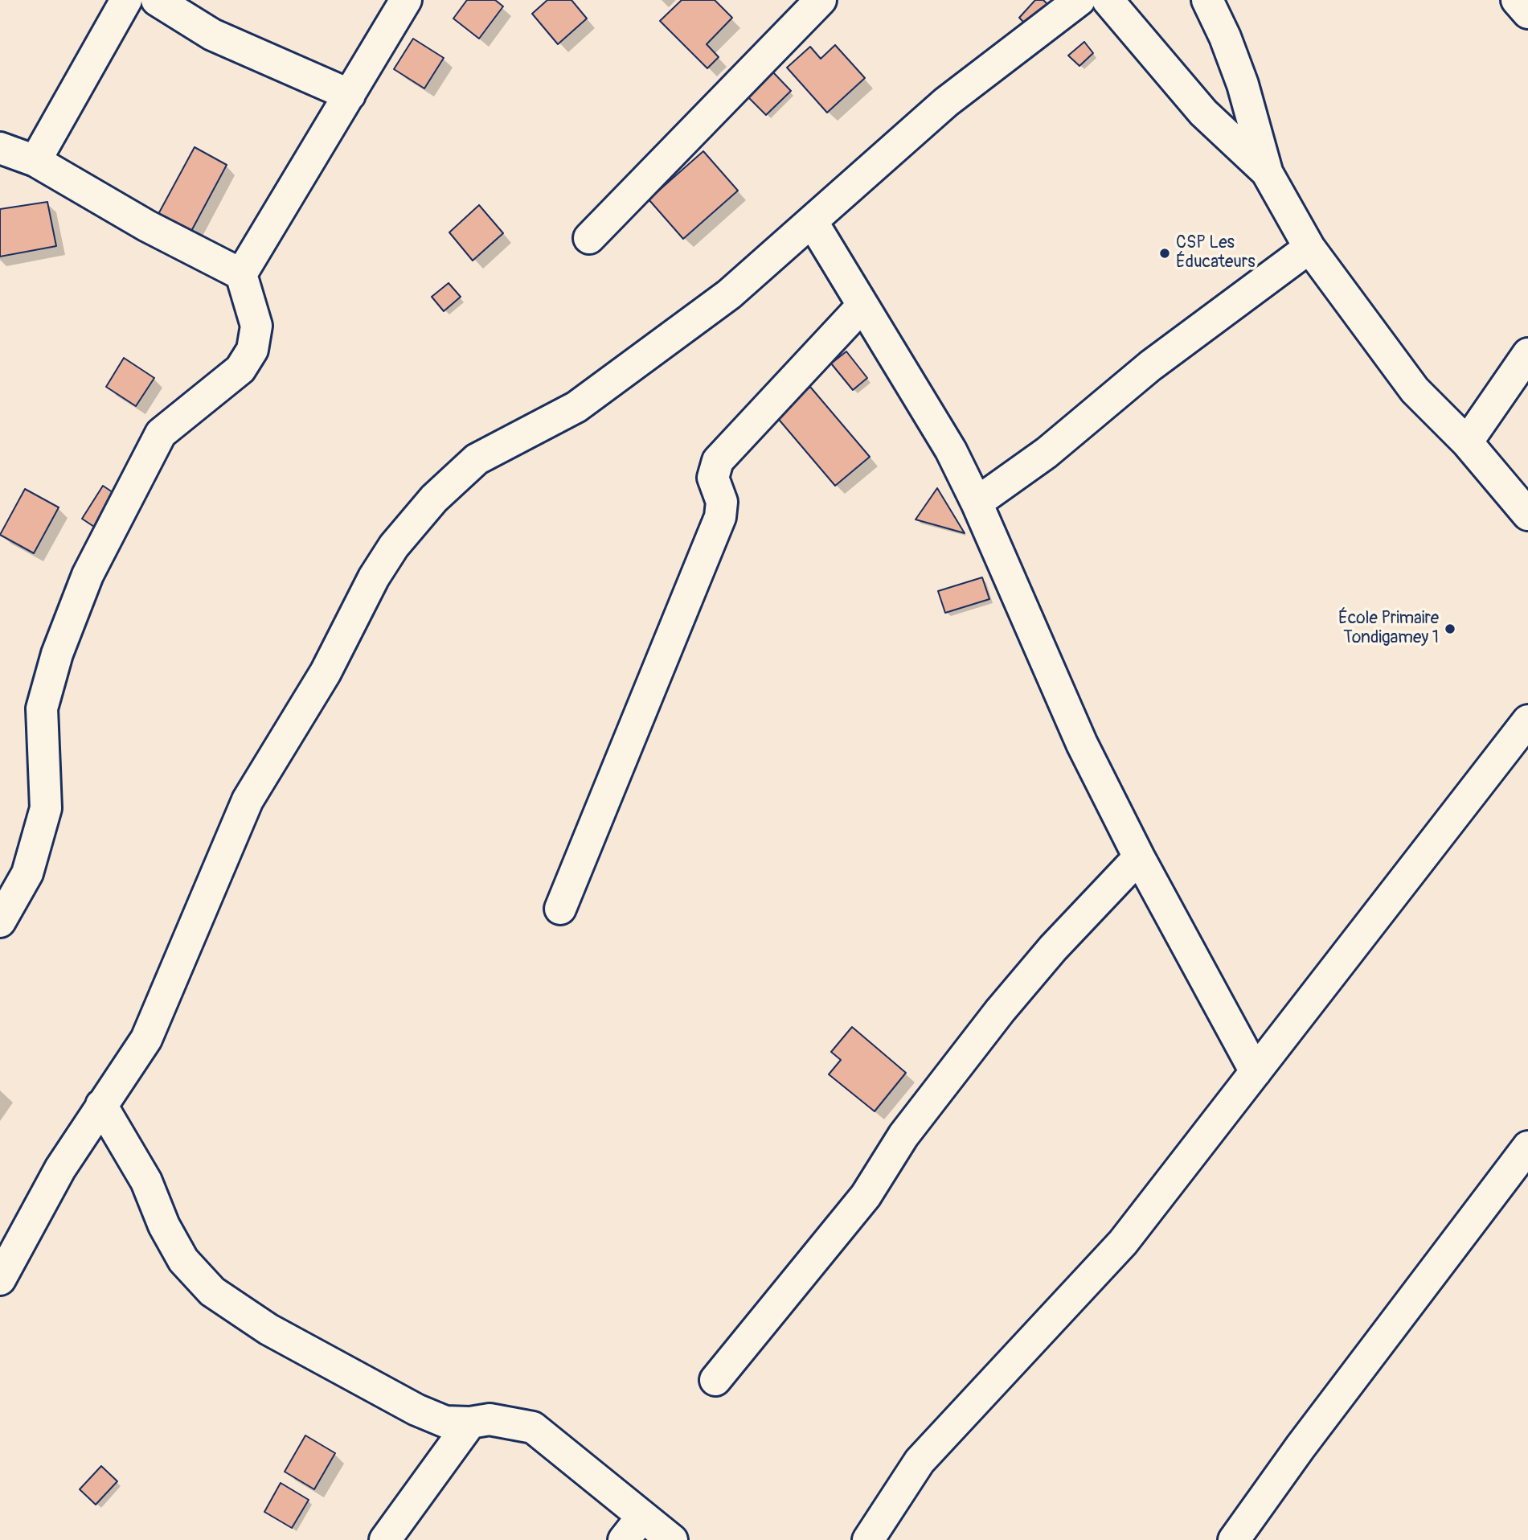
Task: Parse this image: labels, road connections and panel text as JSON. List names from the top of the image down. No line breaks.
{"places":["CSP Les Éducateurs","École Primaire Tondigamey 1"]}
